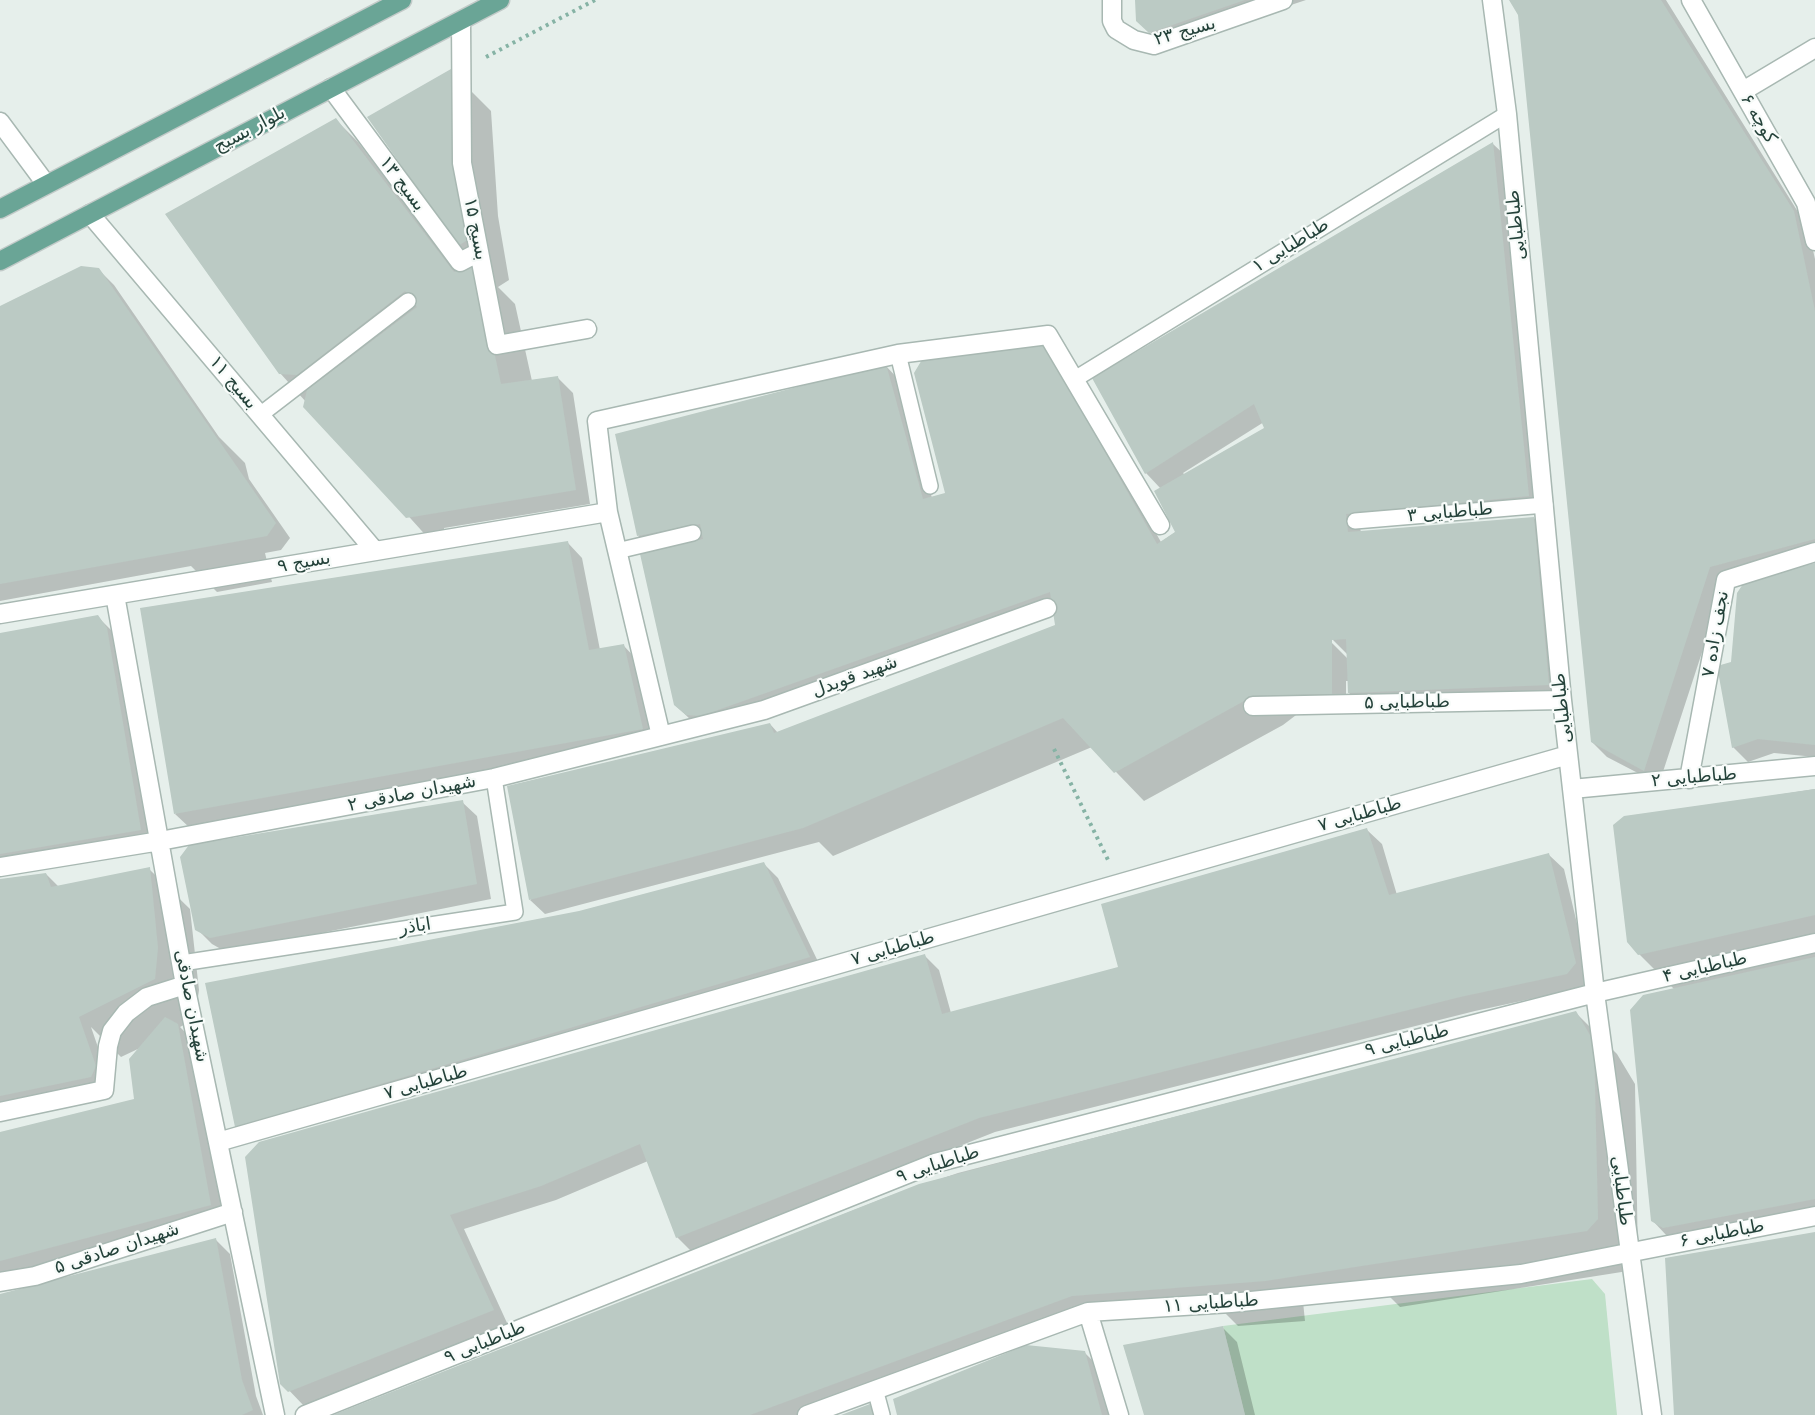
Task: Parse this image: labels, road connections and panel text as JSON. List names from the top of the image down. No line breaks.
{"streets":{"main road":["بلوار بسیج"],"street":["بسیج ۲۳","کوچه ۶","بسیج ۱۳","طباطبایی","بسیج ۱۵","بسیج ۱۱","بسیج ۹","نجف زاده ۷","شهید قویدل","طباطبایی ۵","طباطبایی ۲","شهیدان صادقی ۲","طباطبایی ۷","طباطبایی ۴","شهیدان صادقی","طباطبایی ۹","طباطبایی ۶","شهیدان صادقی ۵","طباطبایی ۱۱"],"lane":["طباطبایی ۱","طباطبایی ۳","اباذر"]},"crossings":[["بلوار بسیج","بسیج ۱۳"],["بلوار بسیج","بسیج ۱۵"],["بلوار بسیج","بسیج ۱۱"],["بسیج ۱۳","بسیج ۱۵"],["طباطبایی","طباطبایی ۱"],["طباطبایی","طباطبایی ۳"],["طباطبایی","طباطبایی ۵"],["طباطبایی","طباطبایی ۲"],["طباطبایی","طباطبایی ۷"],["طباطبایی","طباطبایی ۴"],["طباطبایی","طباطبایی ۹"],["طباطبایی","طباطبایی ۶"],["طباطبایی","طباطبایی ۱۱"],["بسیج ۱۱","بسیج ۹"],["بسیج ۹","شهیدان صادقی"],["نجف زاده ۷","طباطبایی ۲"],["شهید قویدل","شهیدان صادقی ۲"],["شهیدان صادقی ۲","اباذر"],["شهیدان صادقی ۲","شهیدان صادقی"],["طباطبایی ۷","شهیدان صادقی"],["اباذر","شهیدان صادقی"],["طباطبایی ۴","طباطبایی ۹"],["شهیدان صادقی","شهیدان صادقی ۵"],["طباطبایی ۶","طباطبایی ۱۱"]]}
